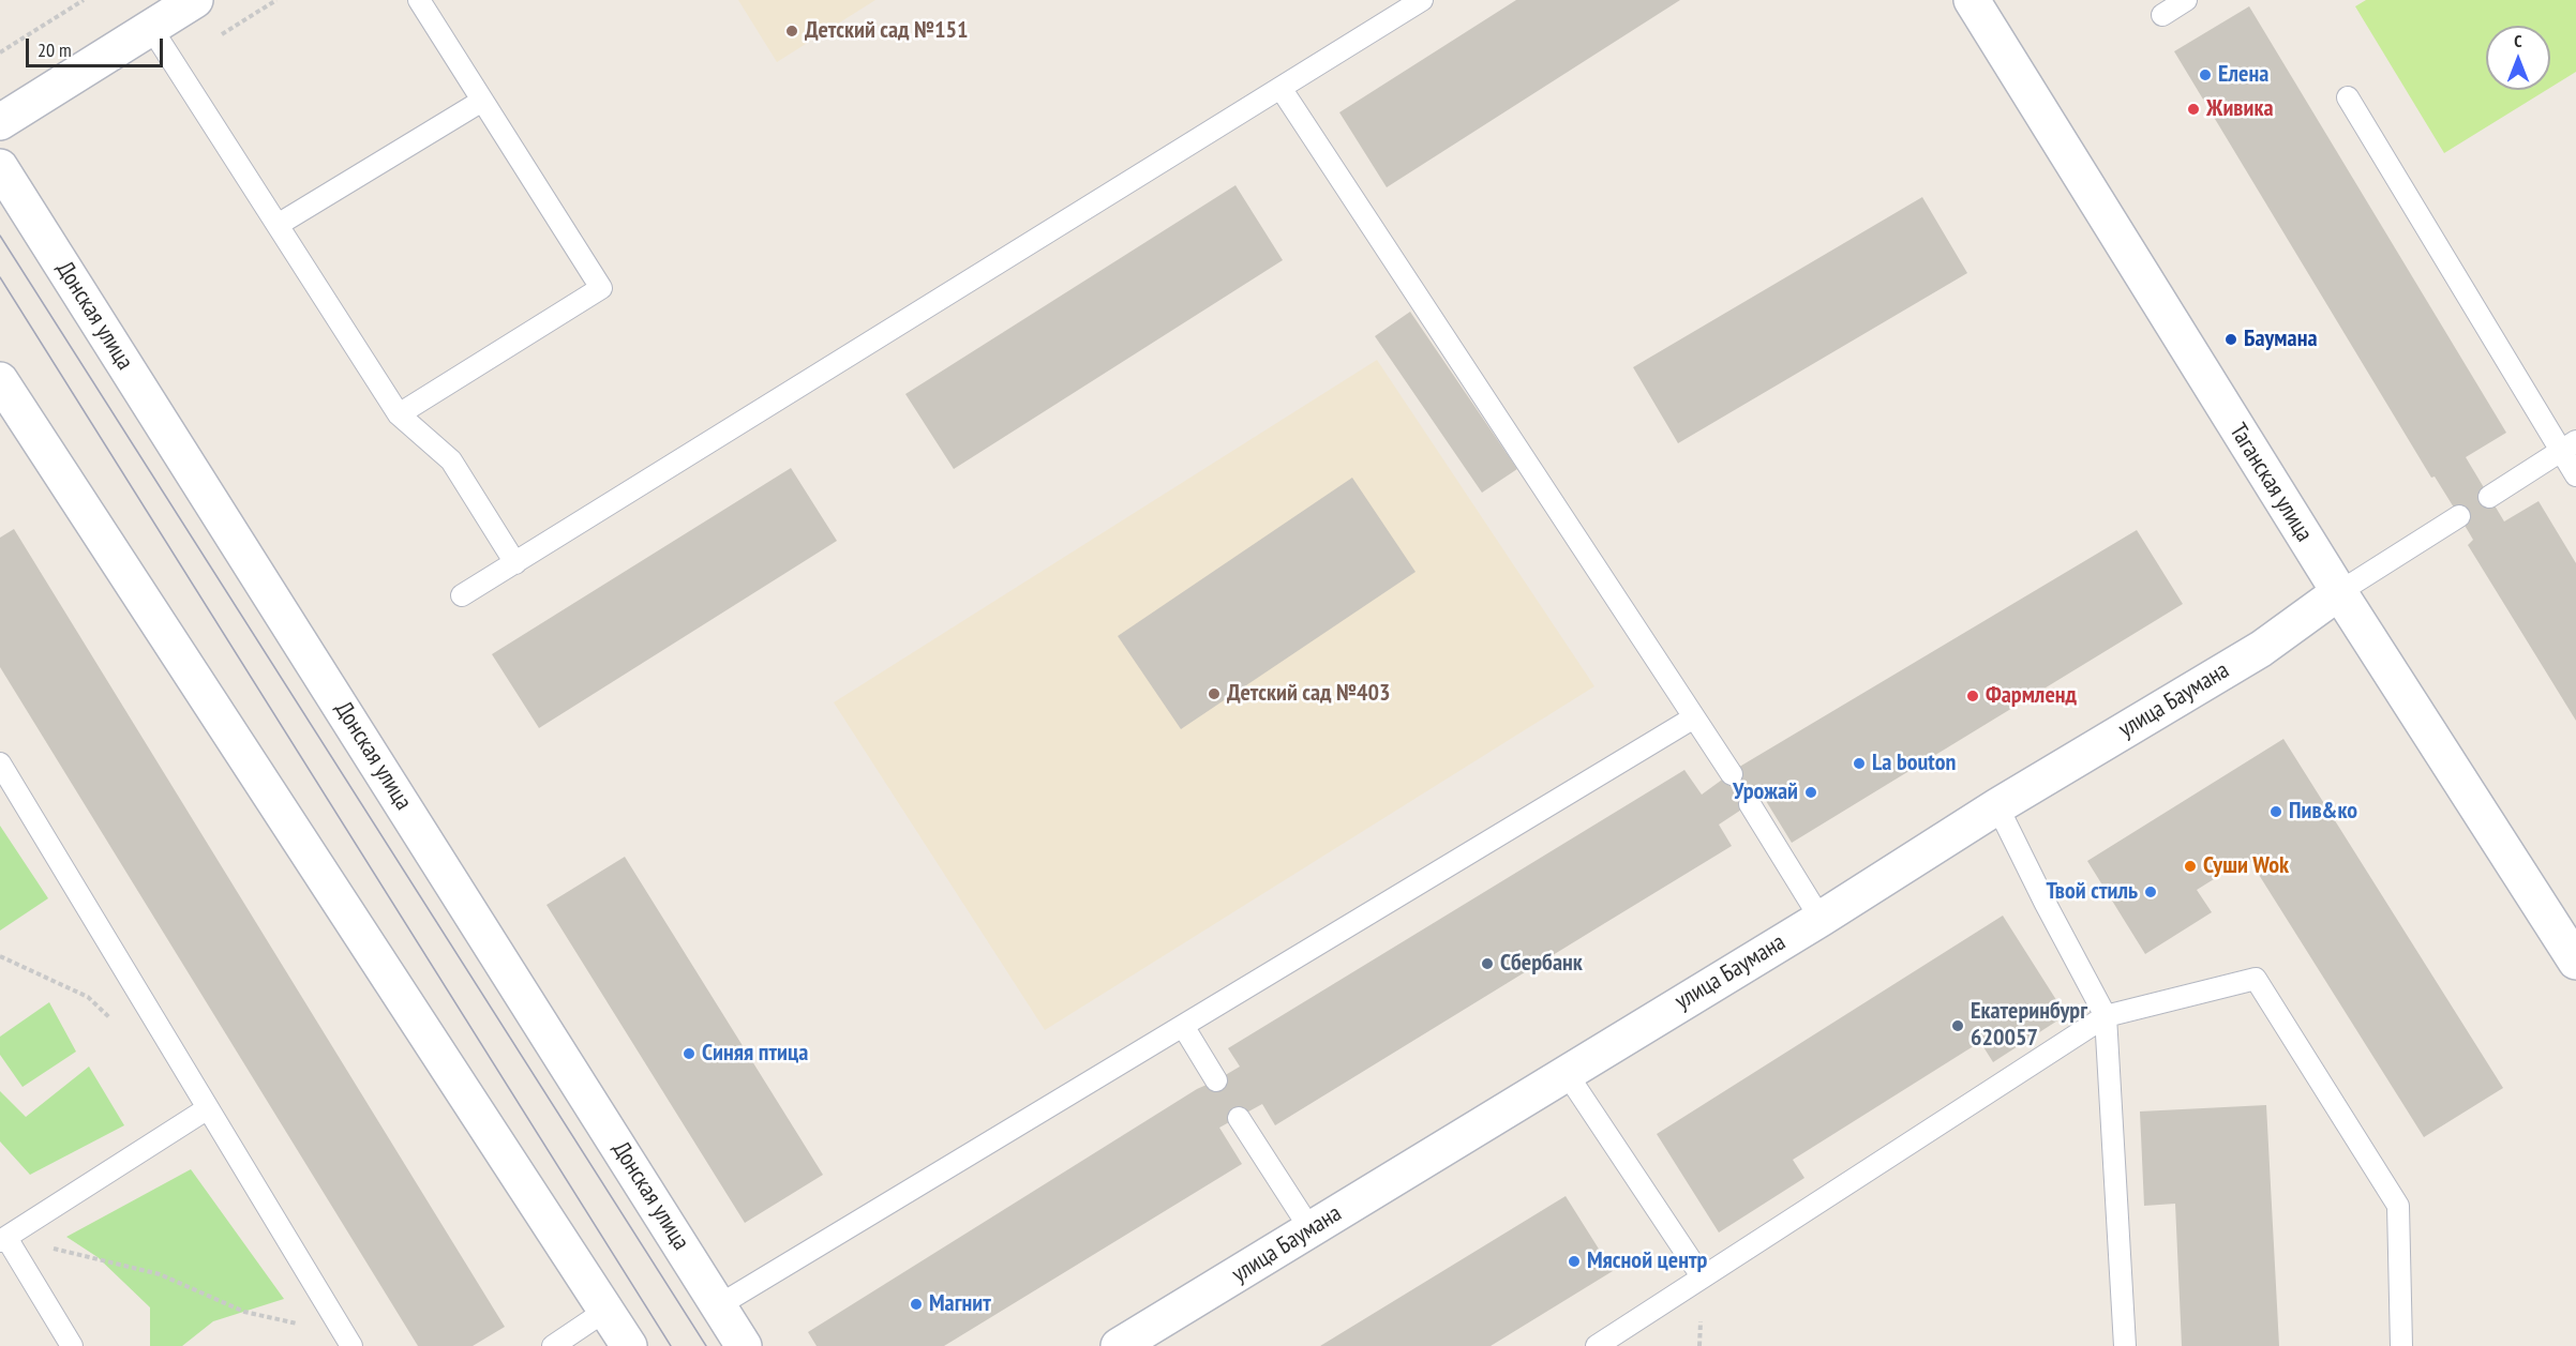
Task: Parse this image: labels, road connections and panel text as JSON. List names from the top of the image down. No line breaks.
{"streets":{"street":["Донская улица","Таганская улица","улица Баумана"]},"crossings":[["Таганская улица","улица Баумана"]],"places":["Детский сад №151","Елена","Живика","Баумана","Детский сад №403","Фармленд","La bouton","Урожай","Пив&ко","Суши Wok","Твой стиль","Сбербанк","Екатеринбург 620057","Синяя птица","Мясной центр","Магнит"],"scale_bar":"20 m","north":"top"}
